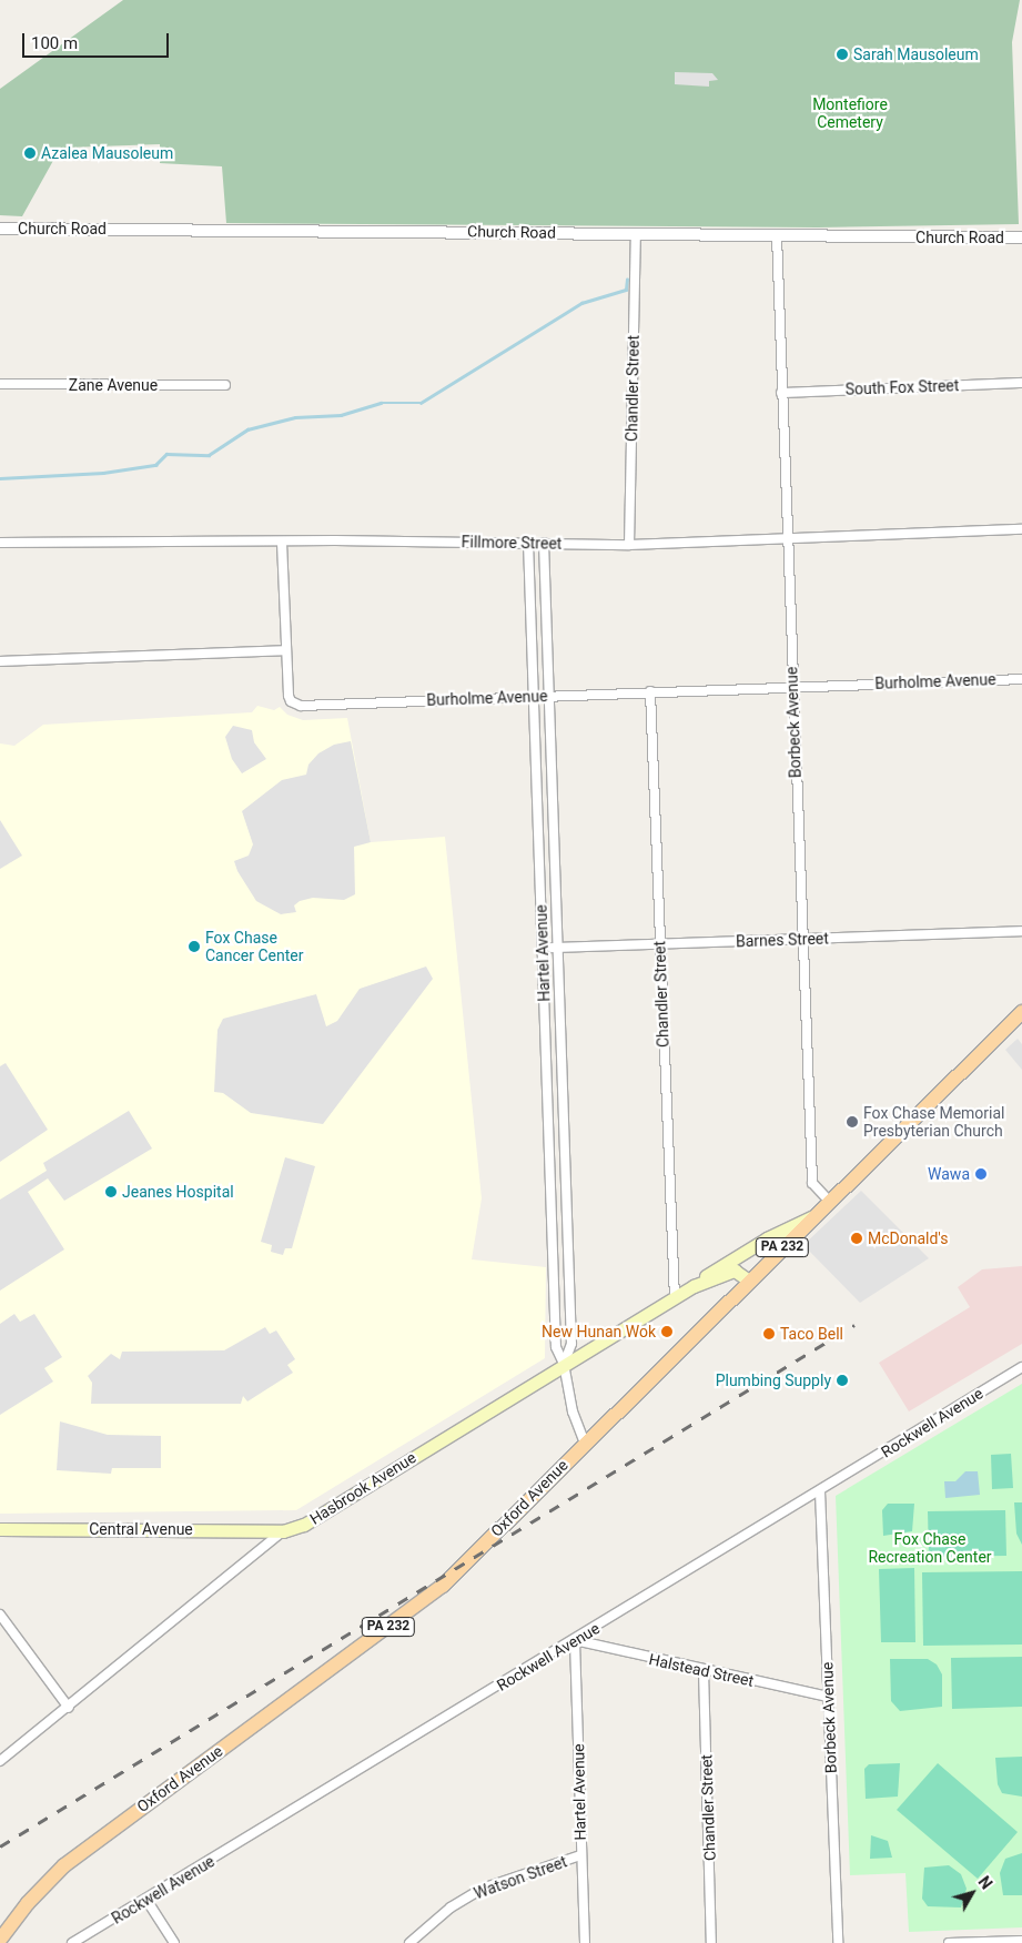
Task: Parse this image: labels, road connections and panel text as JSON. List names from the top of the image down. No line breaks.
{"streets":{"main road":["PA 232","Hasbrook Avenue","Oxford Avenue","Central Avenue"],"street":["Church Road","Zane Avenue","South Fox Street","Chandler Street","Fillmore Street","Burholme Avenue","Borbeck Avenue","Barnes Street","Hartel Avenue","Rockwell Avenue","Halstead Street","Watson Street"]},"crossings":[["Church Road","Chandler Street"],["Church Road","Borbeck Avenue"],["South Fox Street","Borbeck Avenue"],["Chandler Street","Fillmore Street"],["Chandler Street","Burholme Avenue"],["Chandler Street","Barnes Street"],["Chandler Street","Hasbrook Avenue"],["Chandler Street","Halstead Street"],["Fillmore Street","Burholme Avenue"],["Fillmore Street","Borbeck Avenue"],["Fillmore Street","Hartel Avenue"],["Burholme Avenue","Borbeck Avenue"],["Burholme Avenue","Hartel Avenue"],["Borbeck Avenue","Barnes Street"],["Borbeck Avenue","Rockwell Avenue"],["Borbeck Avenue","Oxford Avenue"],["Borbeck Avenue","Halstead Street"],["Barnes Street","Hartel Avenue"],["Hartel Avenue","Rockwell Avenue"],["Hartel Avenue","Hasbrook Avenue"],["Hartel Avenue","Oxford Avenue"],["Hartel Avenue","Halstead Street"],["Hartel Avenue","Watson Street"],["Rockwell Avenue","Halstead Street"],["Hasbrook Avenue","Oxford Avenue"],["Hasbrook Avenue","Central Avenue"]],"parks":["Montefiore Cemetery","Fox Chase Recreation Center"],"places":["Sarah Mausoleum","Azalea Mausoleum","Fox Chase Cancer Center","Fox Chase Memorial Presbyterian Church","Wawa","Jeanes Hospital","McDonald's","New Hunan Wok","Taco Bell","Plumbing Supply"],"scale_bar":"100 m","north":"top right"}
